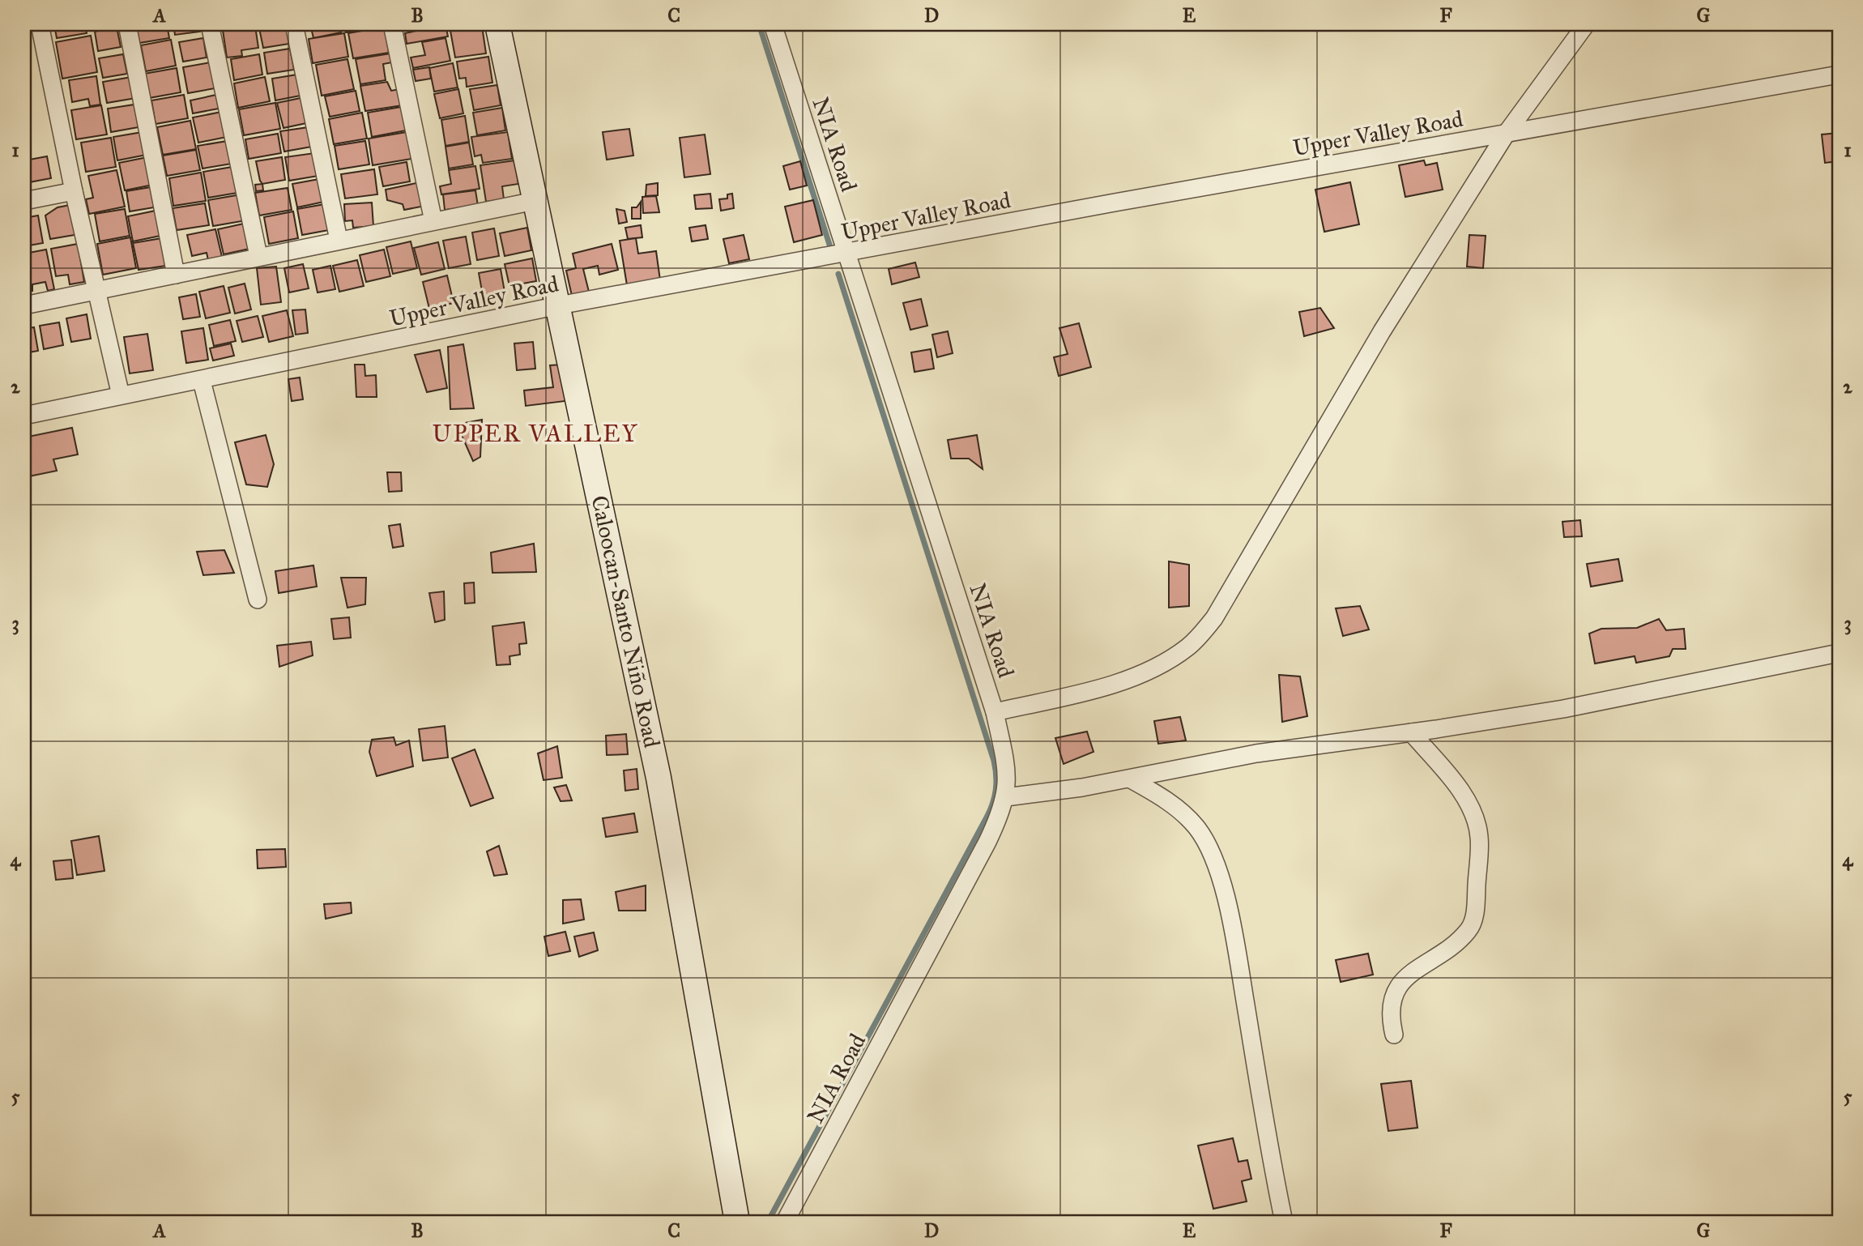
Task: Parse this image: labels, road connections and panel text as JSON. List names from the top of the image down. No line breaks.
{"streets":{"street":["Upper Valley Road","NIA Road","Caloocan-Santo Niño Road"]},"crossings":[["Upper Valley Road","NIA Road"],["Upper Valley Road","Caloocan-Santo Niño Road"]],"districts":["UPPER VALLEY"],"grid":{"columns":["A","B","C","D","E","F","G"],"rows":["1","2","3","4","5"]}}
